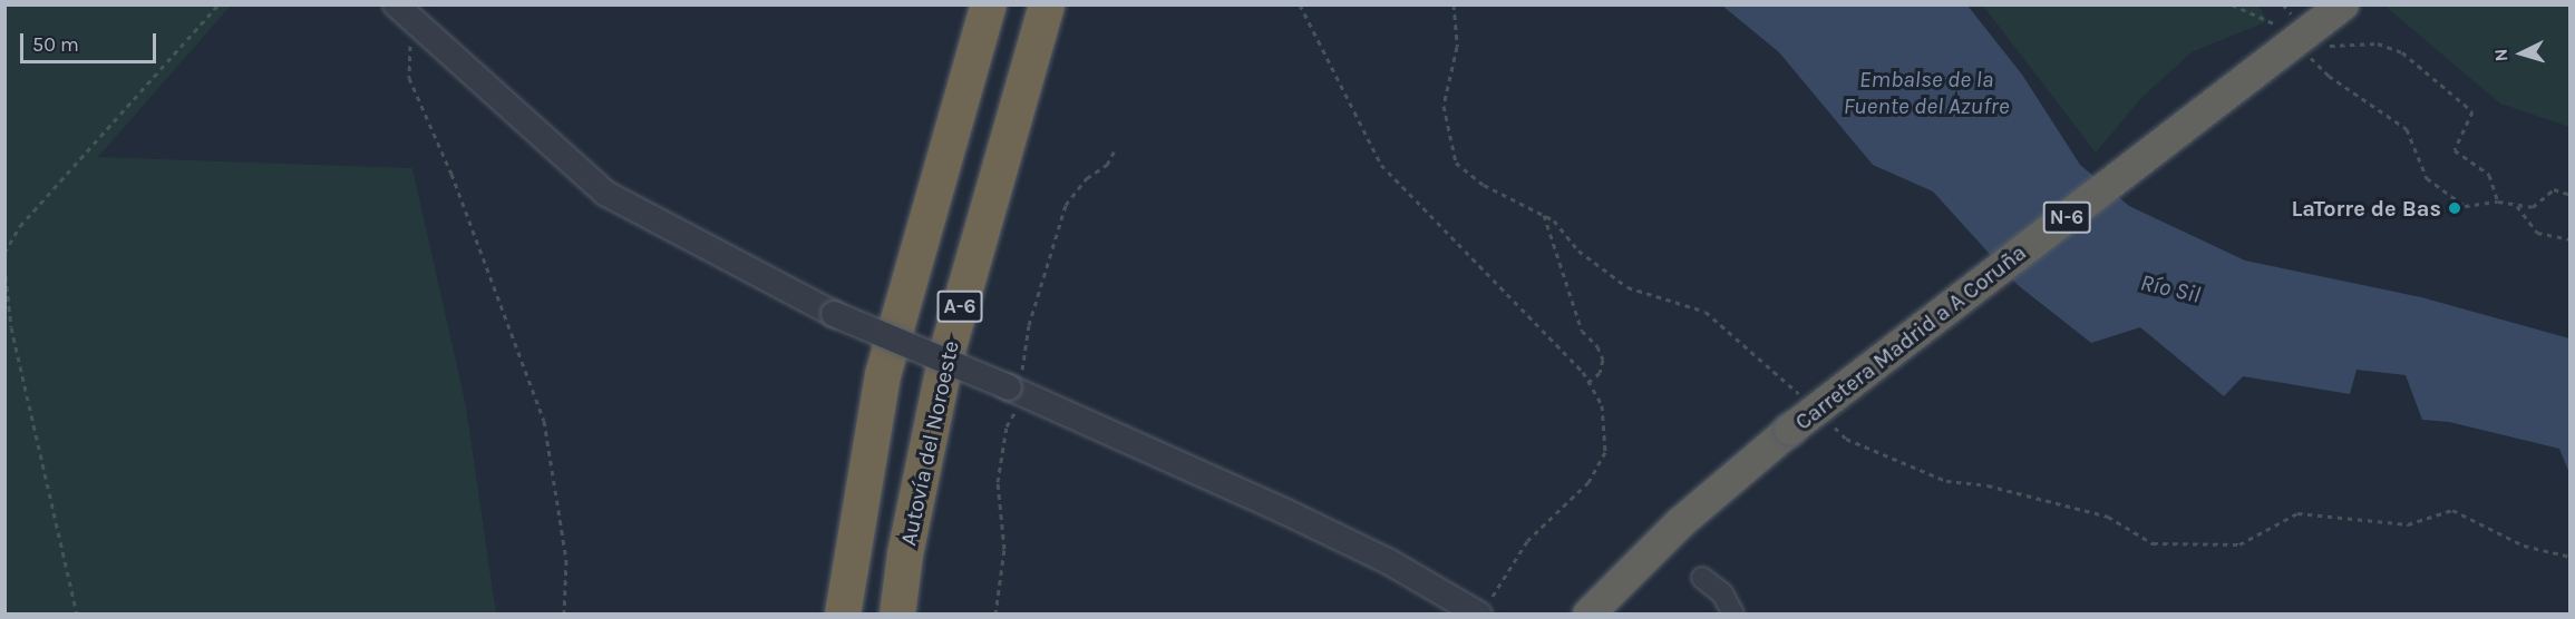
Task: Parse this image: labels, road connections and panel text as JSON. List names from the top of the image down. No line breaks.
{"streets":{"highway":["N-6","A-6","Carretera Madrid a A Coruña","Autovía del Noroeste"]},"water":["Embalse de la Fuente del Azufre","Río Sil"],"places":["LaTorre de Bas"],"scale_bar":"50 m","north":"left"}
